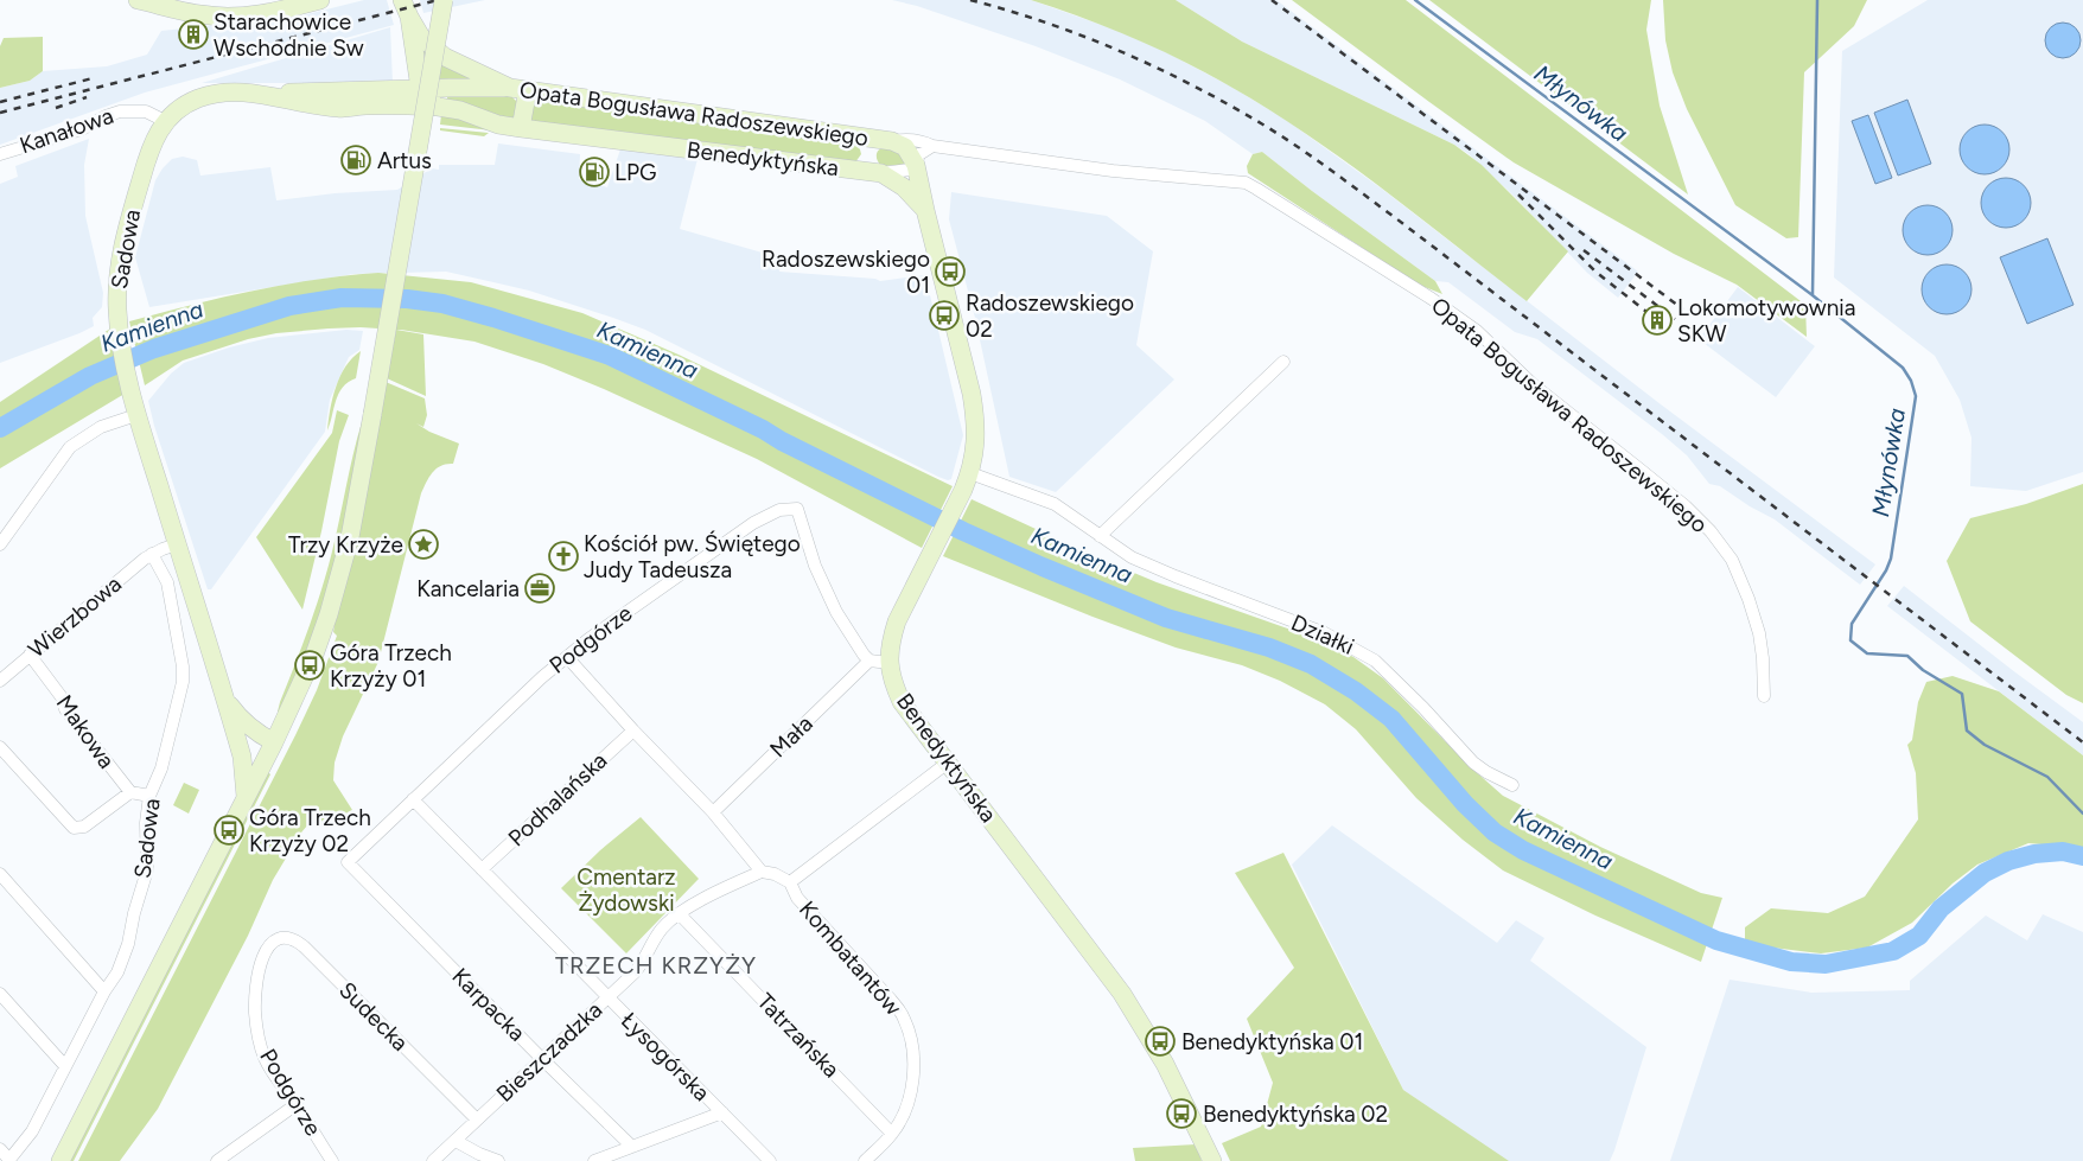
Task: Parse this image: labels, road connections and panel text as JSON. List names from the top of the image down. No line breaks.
{"streets":{"street":["Opata Bogusława Radoszewskiego","Kanałowa","Benedyktyńska","Sadowa","Wierzbowa","Działki","Podgórze","Makowa","Mała","Podhalańska","Kombatantów","Karpacka","Sudecka","Tatrzańska","Bieszczadzka","Łysogórska"]},"crossings":[["Opata Bogusława Radoszewskiego","Benedyktyńska"],["Kanałowa","Sadowa"],["Benedyktyńska","Działki"],["Sadowa","Wierzbowa"],["Wierzbowa","Makowa"],["Podgórze","Mała"],["Podgórze","Karpacka"],["Podgórze","Sudecka"],["Podgórze","Łysogórska"],["Podhalańska","Łysogórska"],["Kombatantów","Tatrzańska"],["Karpacka","Bieszczadzka"],["Sudecka","Bieszczadzka"],["Tatrzańska","Bieszczadzka"],["Bieszczadzka","Łysogórska"]],"districts":["TRZECH KRZYŻY"],"water":["Młynówka","Kamienna"],"parks":["Cmentarz Żydowski"],"places":{"building":["Starachowice Wschodnie Sw","Lokomotywownia SKW"],"fuel station":["Artus","LPG"],"bus stop":["Radoszewskiego 01","Radoszewskiego 02","Góra Trzech Krzyży 01","Góra Trzech Krzyży 02","Benedyktyńska 01","Benedyktyńska 02"],"place":["Trzy Krzyże"],"church":["Kościół pw. Świętego Judy Tadeusza"],"office":["Kancelaria"]}}
